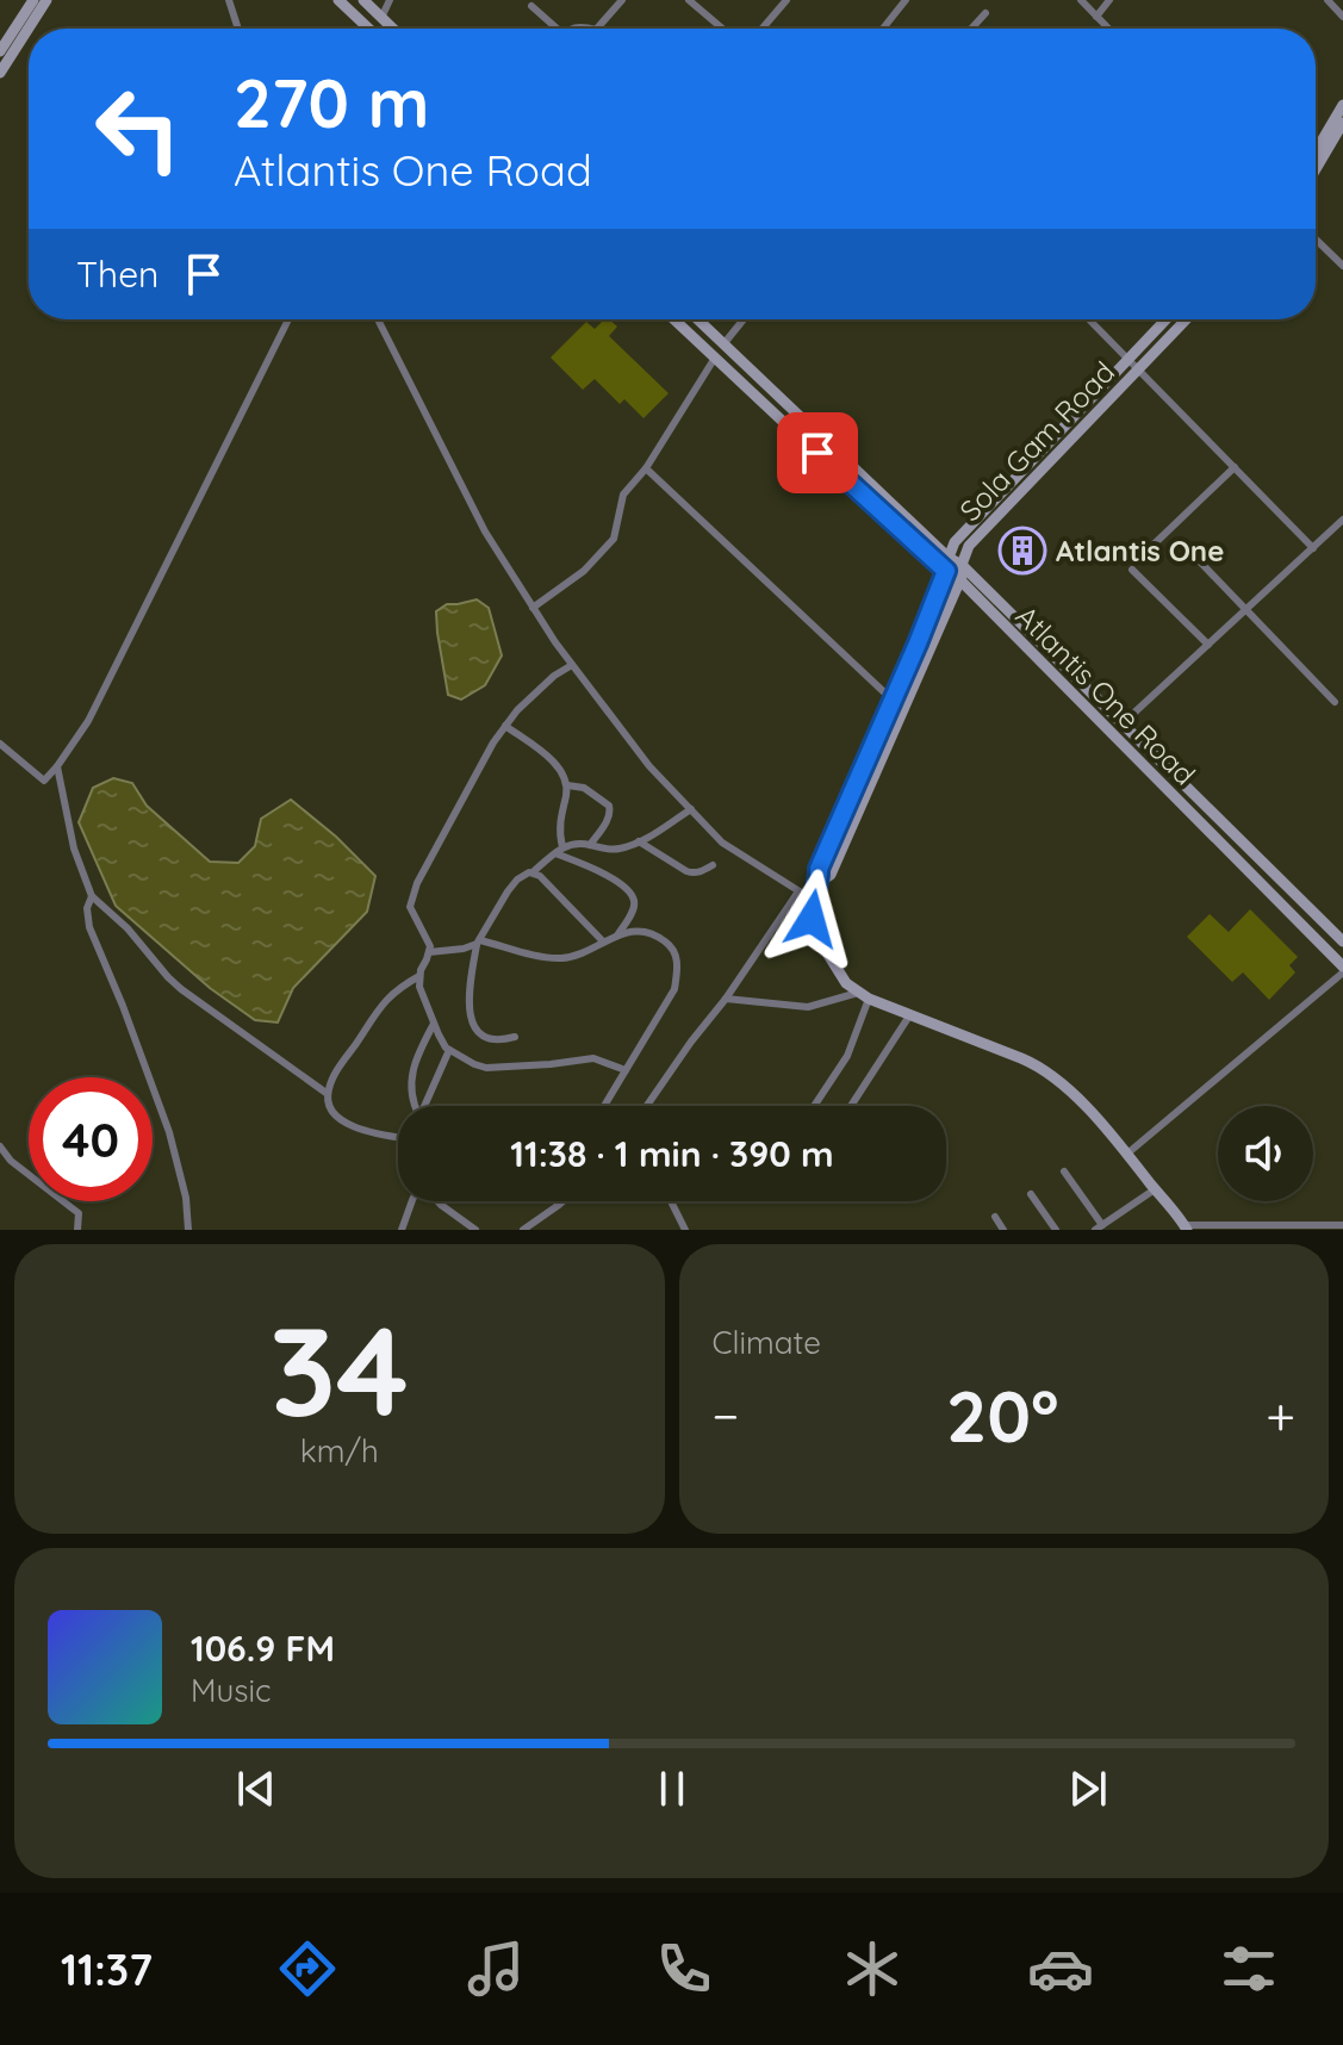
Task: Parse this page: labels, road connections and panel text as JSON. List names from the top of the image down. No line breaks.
{"streets":{"street":["Sola Gam Road","Atlantis One Road"]},"crossings":[["Sola Gam Road","Atlantis One Road"]],"places":{"building":["Atlantis One"]},"page":{"turn":["270 m","Atlantis One Road"],"then":"Then","limit":"40","trip":"11:38 · 1 min · 390 m","tile":[["34","km/h"],"Climate"],"heat":["−","20°","+"],"song":["106.9 FM","Music"],"tabs":"11:37"}}
